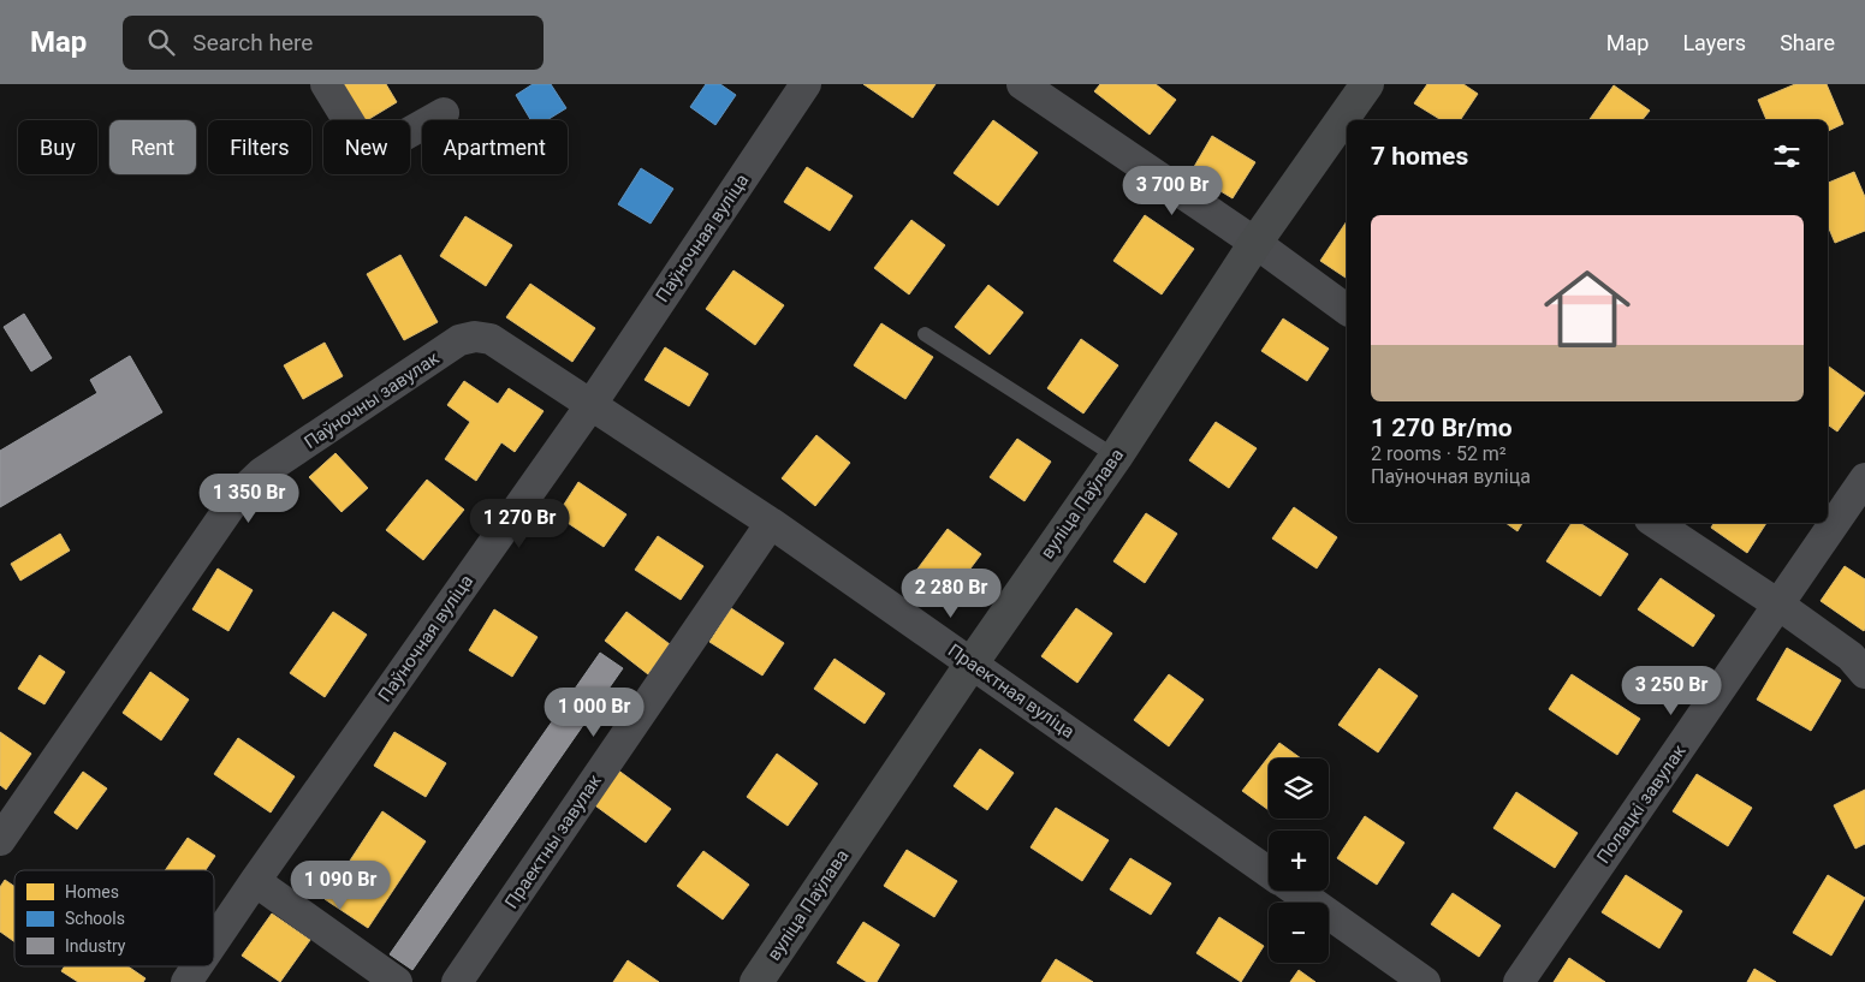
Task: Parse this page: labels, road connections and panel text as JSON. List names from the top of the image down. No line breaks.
{"streets":{"street":["Паўночная вуліца","Паўночны завулак","вуліца Паўлава","Праектная вуліца","Полацкі завулак","Праектны завулак"]},"crossings":[["Паўночная вуліца","Паўночны завулак"],["Паўночная вуліца","Праектная вуліца"],["Паўночны завулак","Праектная вуліца"],["вуліца Паўлава","Праектная вуліца"],["Праектная вуліца","Праектны завулак"]],"legend":["Homes","Schools","Industry"],"page":{"header":"Map","search":"Search here","nav":["Map","Layers","Share"],"chip":["Buy","Rent","Filters","New","Apartment"],"heading":"7 homes","price":["3 700 Br","1 350 Br","1 270 Br","2 280 Br","3 250 Br","1 000 Br","1 090 Br"],"list":[{"name":"1 270 Br/mo","note":"2 rooms · 52 m² · Паўночная вуліца"}],"map_buttons":["+","−"]}}
